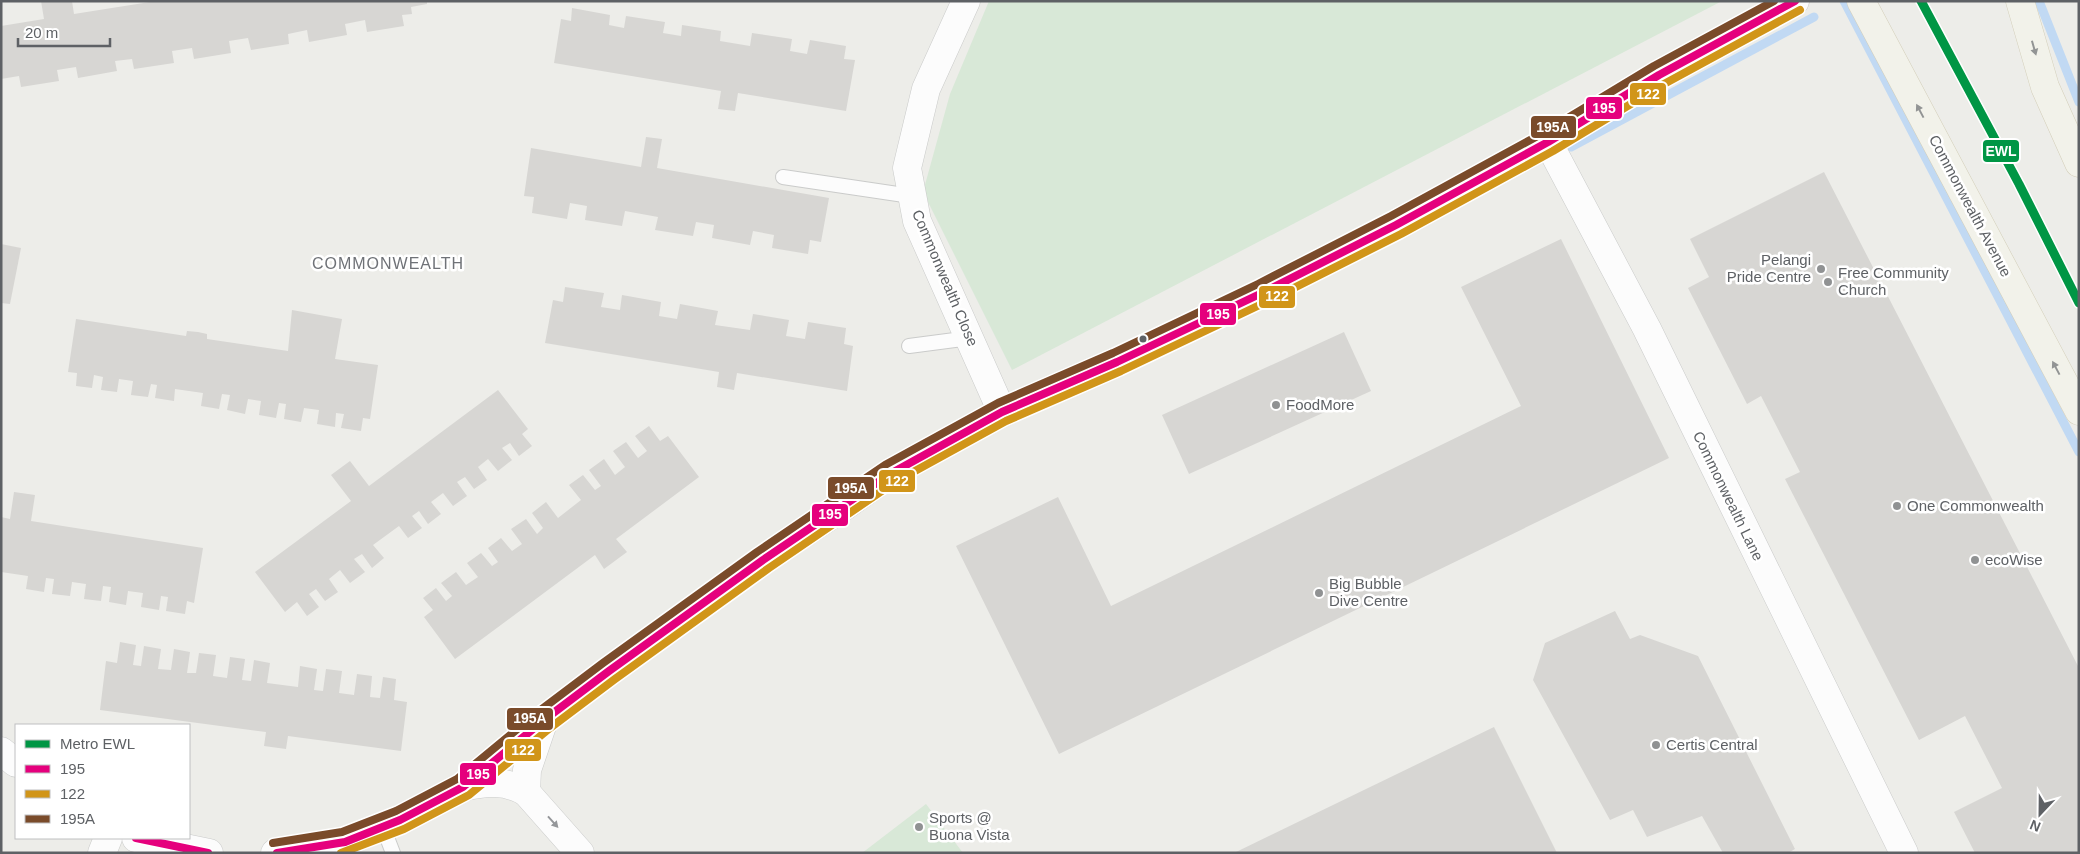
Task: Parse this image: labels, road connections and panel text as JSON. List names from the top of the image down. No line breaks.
{"streets":{"main road":["Commonwealth Avenue"],"street":["Commonwealth Close","Commonwealth Lane"]},"districts":["COMMONWEALTH"],"places":["Pelangi Pride Centre","Free Community Church","FoodMore","One Commonwealth","ecoWise","Big Bubble Dive Centre","Certis Central","Sports @ Buona Vista"],"lines":["metro line EWL","transit line 195","transit line 195A","transit line 122"],"legend":["Metro EWL","195","122","195A"],"scale_bar":"20 m","north":"bottom"}
